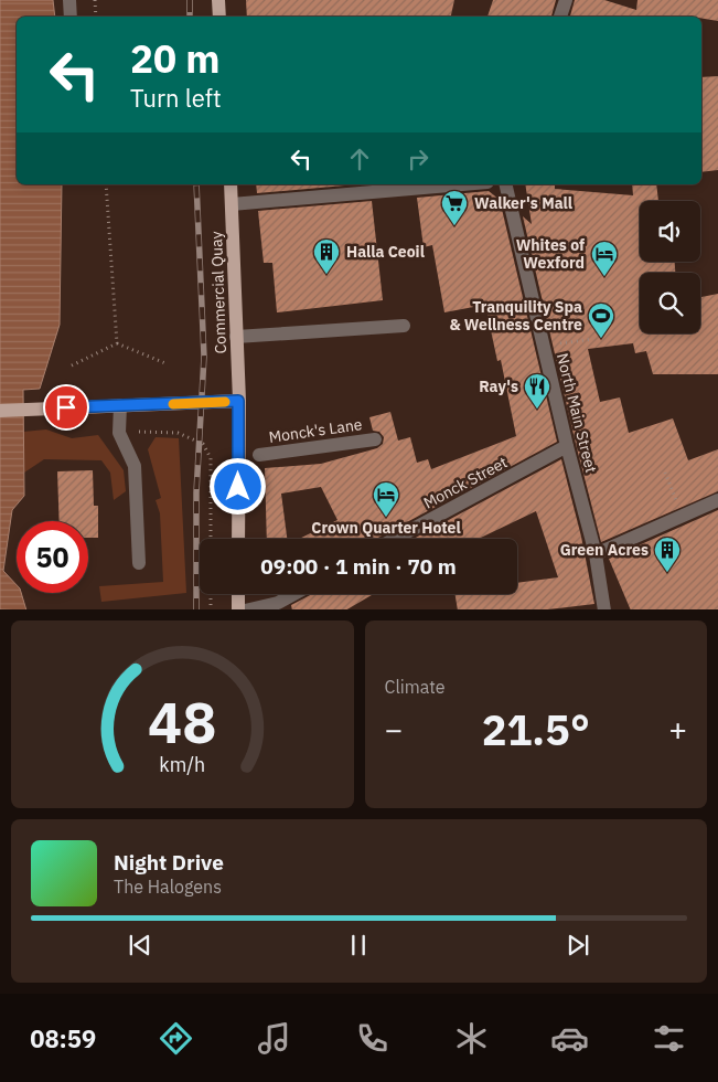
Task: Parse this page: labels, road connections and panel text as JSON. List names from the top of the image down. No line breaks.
{"streets":{"main road":["Commercial Quay"],"street":["North Main Street","Monck's Lane","Monck Street"]},"crossings":[["North Main Street","Monck Street"]],"places":{"supermarket":["Walker's Mall"],"building":["Halla Ceoil","Green Acres"],"hotel":["Whites of Wexford","Crown Quarter Hotel"],"sports":["Tranquility Spa & Wellness Centre"],"restaurant":["Ray's"]},"page":{"turn":["20 m","Turn left"],"limit":"50","trip":"09:00 · 1 min · 70 m","tile":"Climate","heat":["−","21.5°","+"],"song":["Night Drive","The Halogens"],"tabs":"08:59","gauge":["48","km/h"]}}
